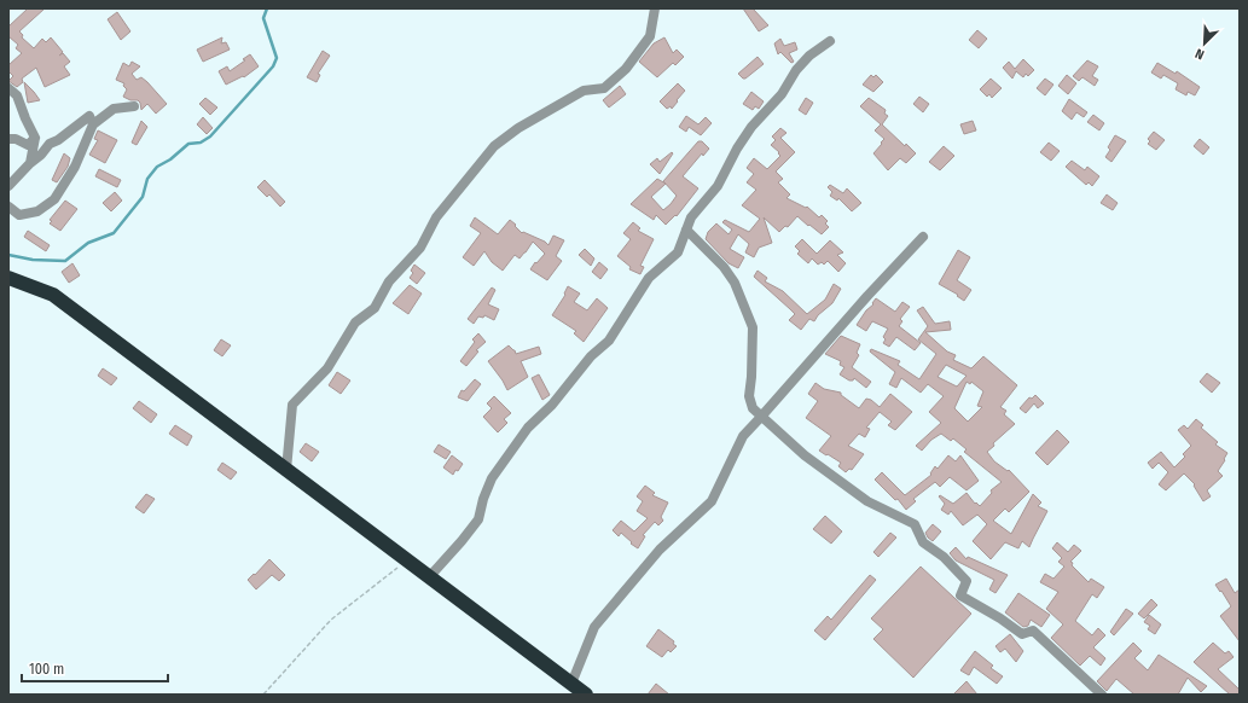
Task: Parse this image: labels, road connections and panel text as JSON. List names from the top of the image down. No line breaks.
{"scale_bar":"100 m","north":"bottom left"}
